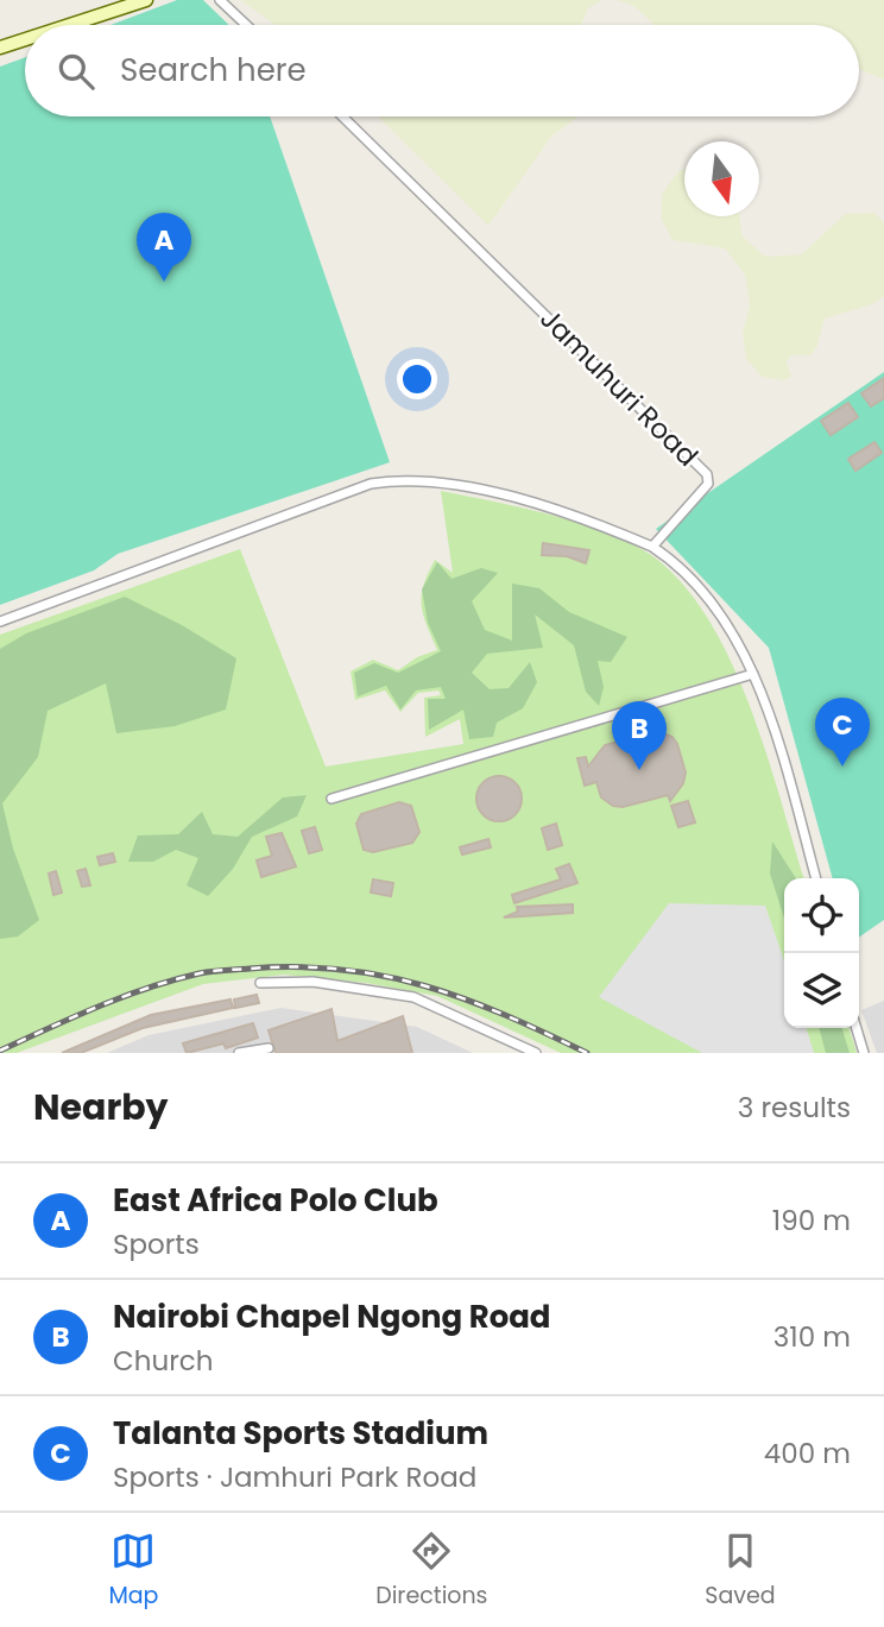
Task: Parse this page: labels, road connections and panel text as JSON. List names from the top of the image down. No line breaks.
{"streets":{"street":["Jamuhuri Road"]},"north":"bottom","page":{"search":"Search here","pins":["A","C","B"],"heading":["Nearby","3 results"],"list":[{"mark":"A","name":"East Africa Polo Club","note":"Sports","value":"190 m"},{"mark":"B","name":"Nairobi Chapel Ngong Road","note":"Church","value":"310 m"},{"mark":"C","name":"Talanta Sports Stadium","note":"Sports · Jamhuri Park Road","value":"400 m"}],"nav":["Map","Directions","Saved"]}}
